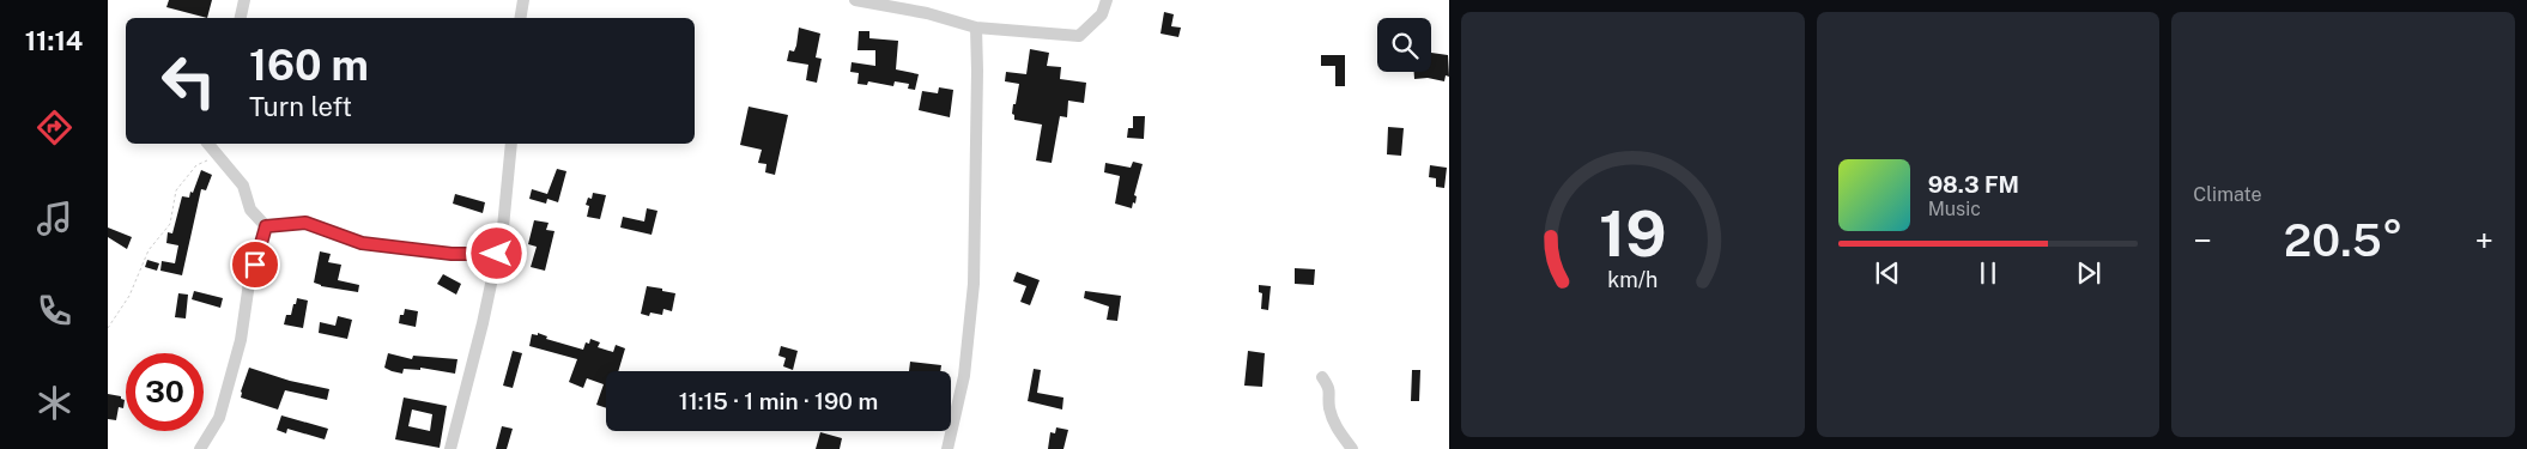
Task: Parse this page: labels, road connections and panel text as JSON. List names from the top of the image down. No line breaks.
{"page":{"tabs":"11:14","tile":"Climate","turn":["160 m","Turn left"],"song":["98.3 FM","Music"],"heat":["−","20.5°","+"],"limit":"30","trip":"11:15 · 1 min · 190 m","gauge":["19","km/h"]}}
